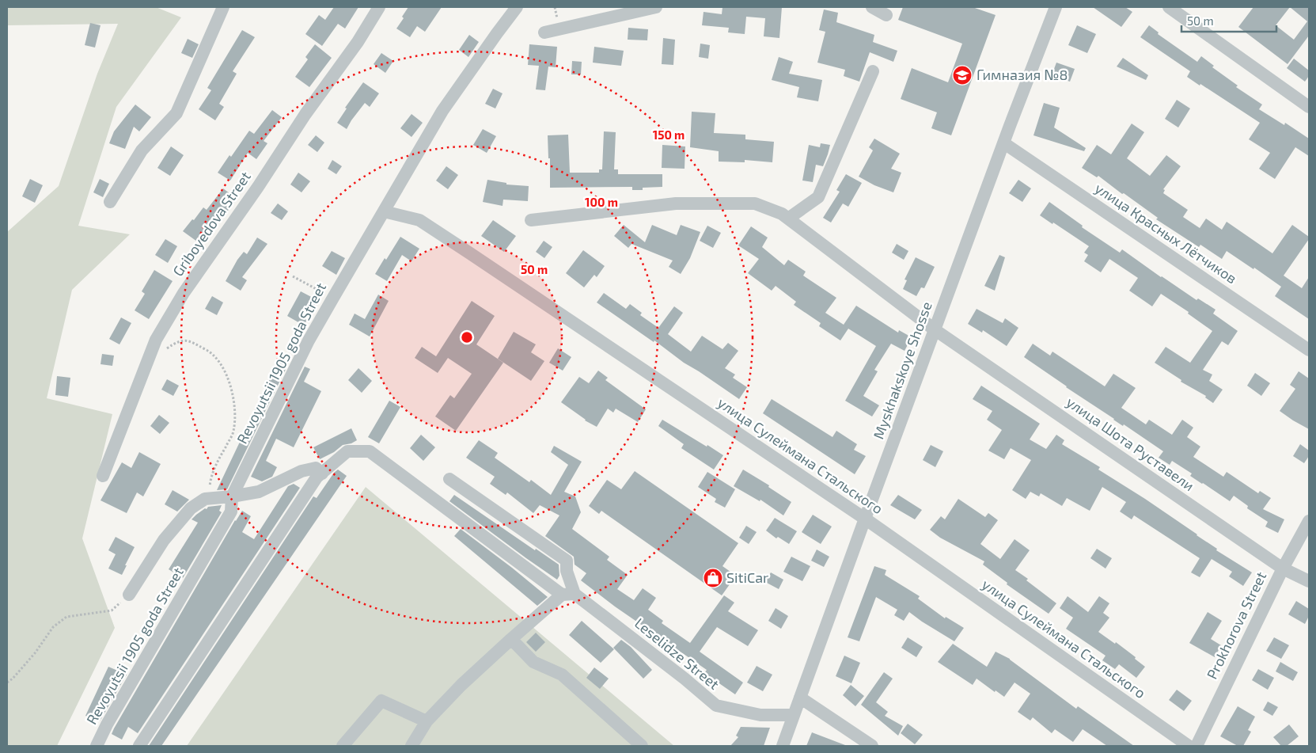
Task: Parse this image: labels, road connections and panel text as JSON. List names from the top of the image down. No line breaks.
{"streets":{"street":["Griboyedova Street","улица Красных Лётчиков","Revoyutsii 1905 goda Street","Myskhakskoye Shosse","улица Шота Руставели","улица Сулеймана Стальского","Prokhorova Street","Leselidze Street"]},"crossings":[["улица Красных Лётчиков","Myskhakskoye Shosse"],["Revoyutsii 1905 goda Street","улица Сулеймана Стальского"],["Myskhakskoye Shosse","улица Шота Руставели"],["Myskhakskoye Shosse","улица Сулеймана Стальского"],["Myskhakskoye Shosse","Leselidze Street"],["улица Шота Руставели","Prokhorova Street"]],"places":{"school or university":["Гимназия №8"],"shop":["SitiCar"]},"scale_bar":"50 m","rings":["150 m","100 m","50 m"]}
